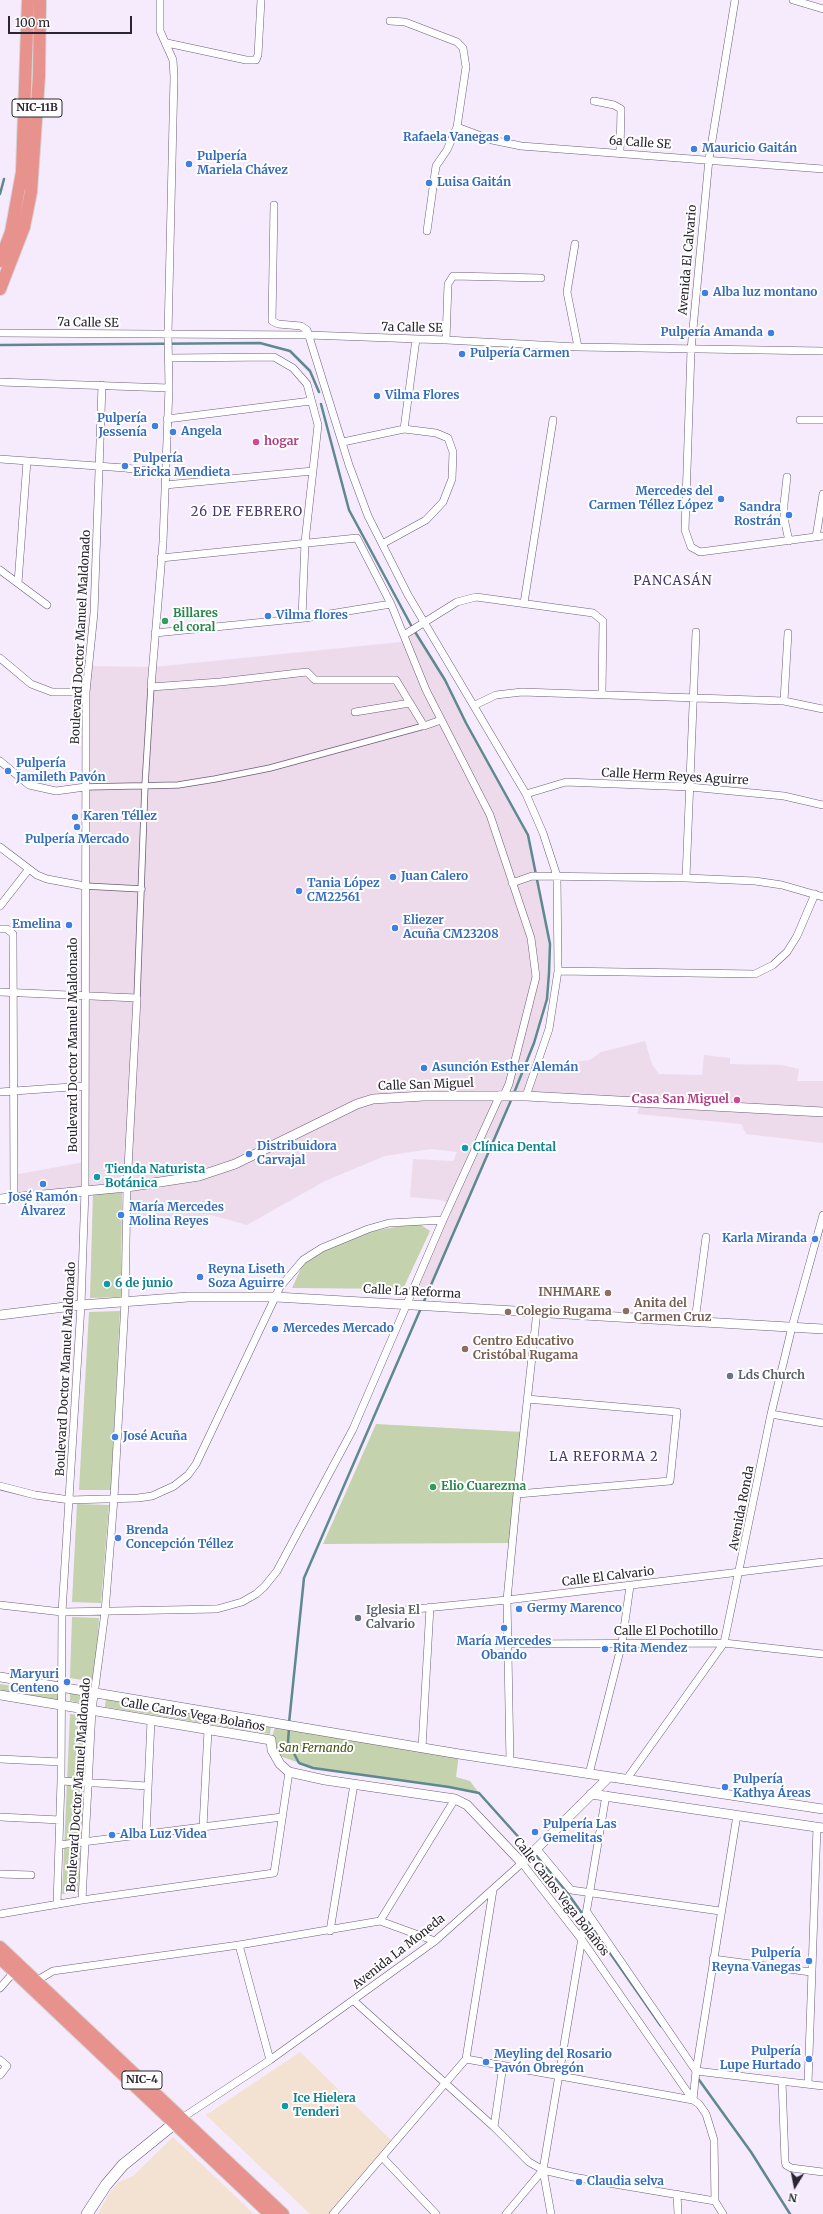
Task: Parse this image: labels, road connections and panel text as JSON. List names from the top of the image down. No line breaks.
{"streets":{"highway":["NIC-11B","NIC-4"],"street":["6a Calle SE","Avenida El Calvario","7a Calle SE","Boulevard Doctor Manuel Maldonado","Calle Herm Reyes Aguirre","Calle San Miguel","Calle La Reforma","Avenida Ronda","Calle El Calvario","Calle El Pochotillo","Calle Carlos Vega Bolaños","Avenida La Moneda"]},"crossings":[["6a Calle SE","Avenida El Calvario"],["Avenida El Calvario","7a Calle SE"],["Boulevard Doctor Manuel Maldonado","Calle San Miguel"],["Boulevard Doctor Manuel Maldonado","Calle La Reforma"],["Boulevard Doctor Manuel Maldonado","Calle Carlos Vega Bolaños"],["Calle La Reforma","Avenida Ronda"],["Avenida Ronda","Calle El Calvario"],["Avenida Ronda","Calle El Pochotillo"],["Avenida Ronda","Calle Carlos Vega Bolaños"],["Calle Carlos Vega Bolaños","Avenida La Moneda"],["Avenida La Moneda","NIC-4"]],"districts":["26 DE FEBRERO","PANCASÁN","LA REFORMA 2"],"parks":["San Fernando"],"places":["Rafaela Vanegas","Mauricio Gaitán","Pulpería Mariela Chávez","Luisa Gaitán","Alba luz montano","Pulpería Amanda","Pulpería Carmen","Vilma Flores","Pulpería Jessenía","Angela","hogar","Pulpería Ericka Mendieta","Mercedes del Carmen Téllez López","Sandra Rostrán","Vilma flores","Billares el coral","Pulpería Jamileth Pavón","Karen Téllez","Pulpería Mercado","Juan Calero","Tania López CM22561","Emelina","Eliezer Acuña CM23208","Asunción Esther Alemán","Casa San Miguel","Clínica Dental","Distribuidora Carvajal","Tienda Naturista Botánica","José Ramón Álvarez","María Mercedes Molina Reyes","Karla Miranda","Reyna Liseth Soza Aguirre","6 de junio","INHMARE","Anita del Carmen Cruz","Colegio Rugama","Mercedes Mercado","Centro Educativo Cristóbal Rugama","Lds Church","José Acuña","Elio Cuarezma","Brenda Concepción Téllez","Germy Marenco","Iglesia El Calvario","María Mercedes Obando","Rita Mendez","Maryuri Centeno","Pulpería Kathya Áreas","Pulpería Las Gemelitas","Alba Luz Videa","Pulpería Reyna Vanegas","Pulpería Lupe Hurtado","Meyling del Rosario Pavón Obregón","Ice Hielera Tenderi","Claudia selva"],"scale_bar":"100 m","north":"bottom"}
